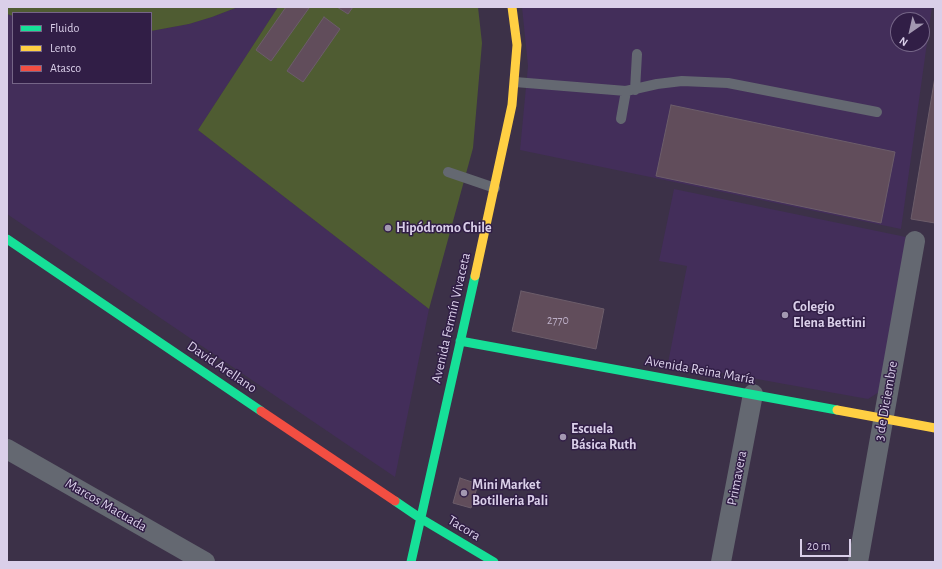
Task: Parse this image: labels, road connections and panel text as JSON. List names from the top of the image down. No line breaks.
{"streets":{"street":["Avenida Fermín Vivaceta","David Arellano","Avenida Reina María","3 de Diciembre","Primavera","Marcos Macuada","Tacora"]},"crossings":[["Avenida Fermín Vivaceta","David Arellano"],["Avenida Fermín Vivaceta","Avenida Reina María"],["Avenida Fermín Vivaceta","Tacora"],["David Arellano","Tacora"],["Avenida Reina María","3 de Diciembre"],["Avenida Reina María","Primavera"]],"places":["Hipódromo Chile","Colegio Elena Bettini","Escuela Básica Ruth","Mini Market Botilleria Pali"],"house_numbers":["2770"],"legend":["Fluido","Lento","Atasco"],"scale_bar":"20 m","north":"bottom left"}
